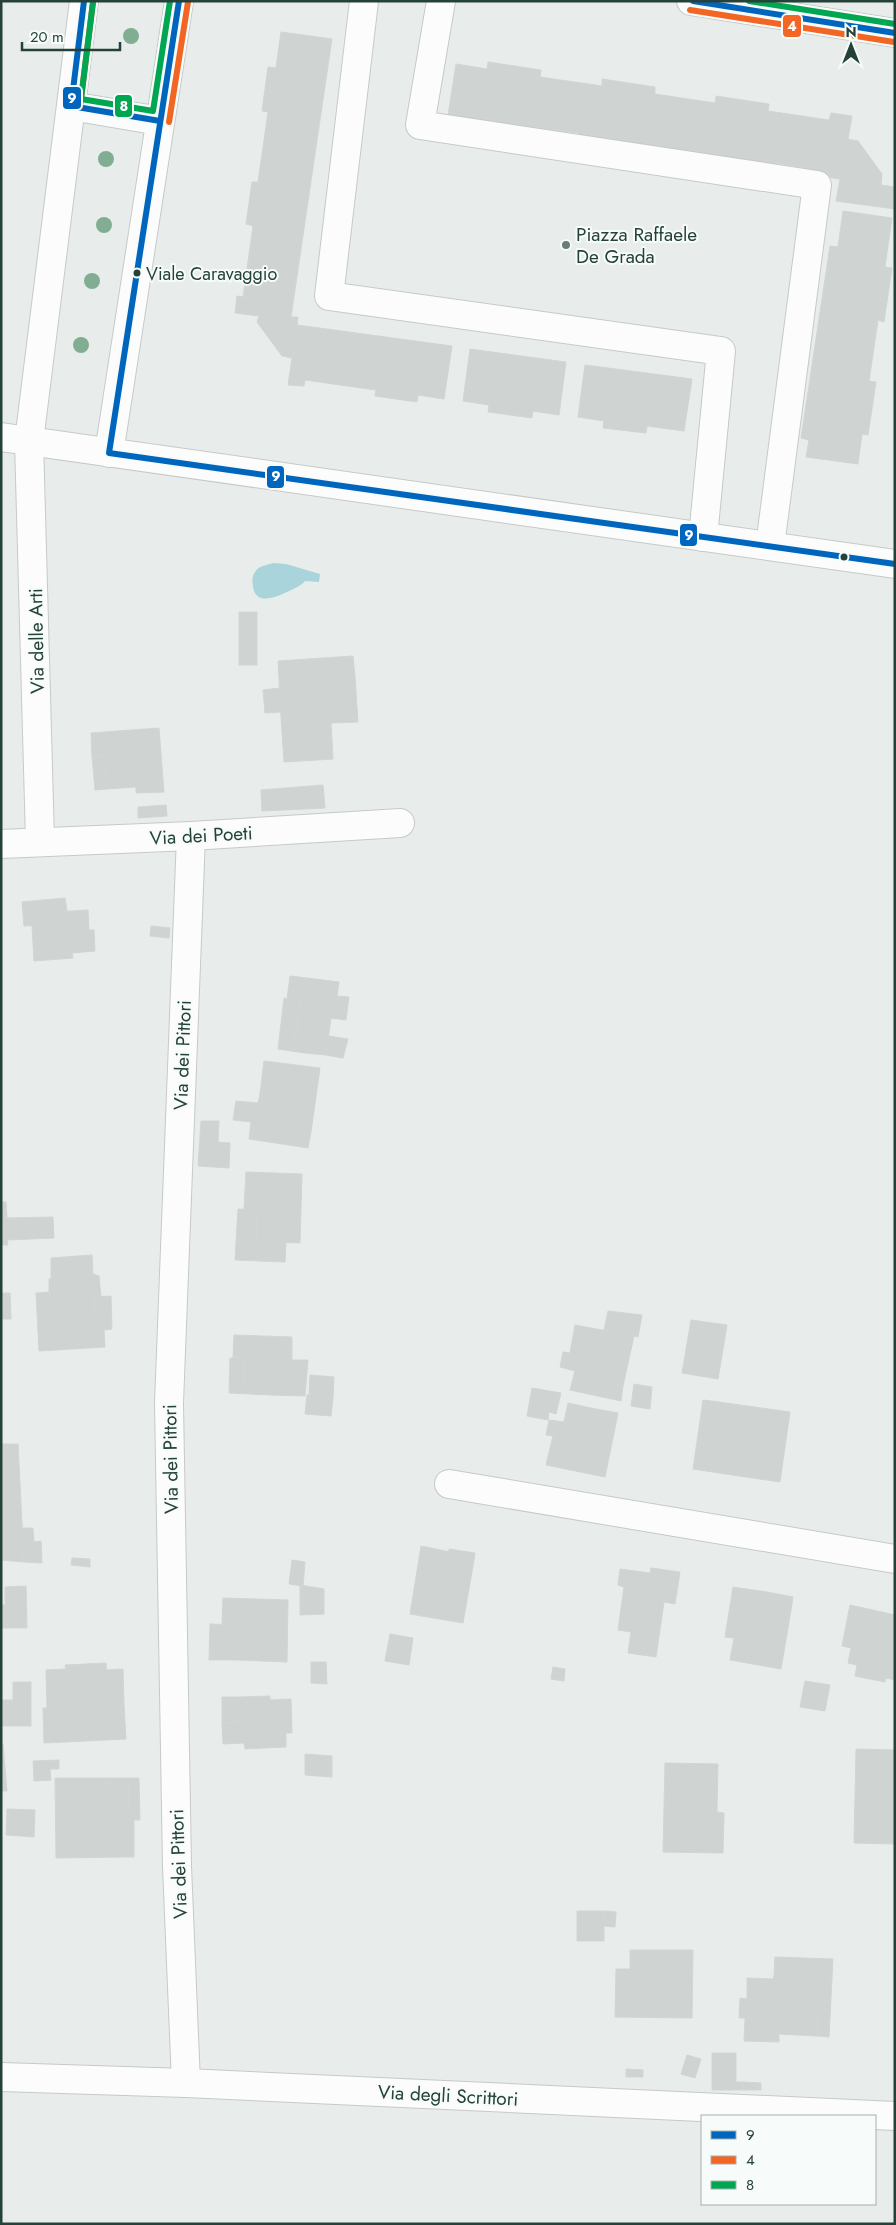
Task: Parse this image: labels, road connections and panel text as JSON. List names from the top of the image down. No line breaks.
{"streets":{"street":["Via delle Arti","Via dei Poeti","Via dei Pittori","Via degli Scrittori"]},"crossings":[["Via delle Arti","Via dei Poeti"],["Via dei Poeti","Via dei Pittori"],["Via dei Pittori","Via degli Scrittori"]],"places":["Piazza Raffaele De Grada","Viale Caravaggio"],"lines":["transit line 9","transit line 8","transit line 4"],"legend":["9","4","8"],"scale_bar":"20 m","north":"top"}
